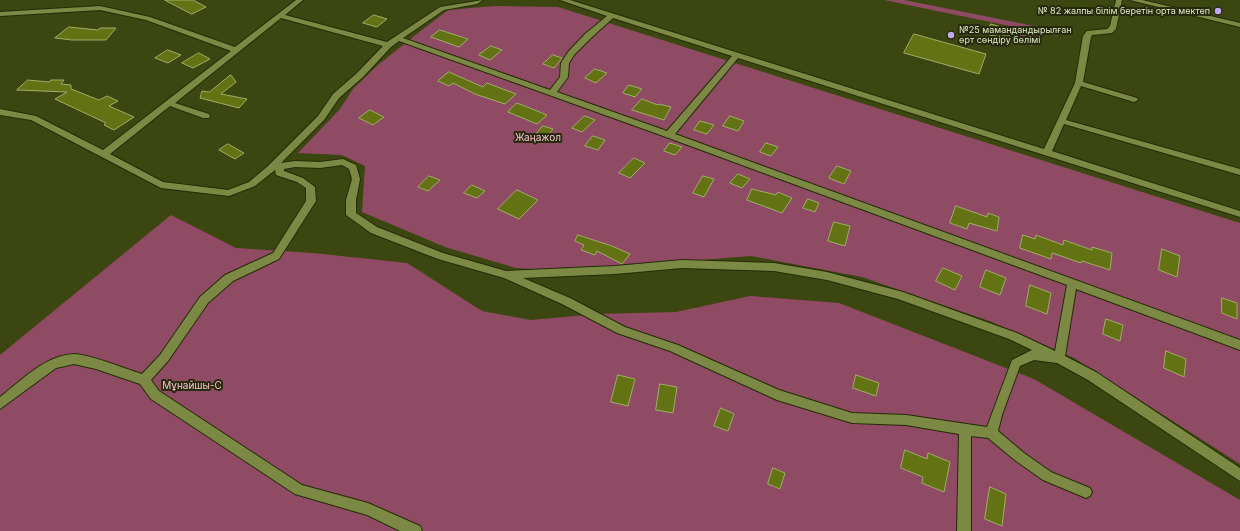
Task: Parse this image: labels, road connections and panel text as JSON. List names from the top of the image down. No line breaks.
{"parks":["Жаңажол","Мұнайшы-С"],"places":["№ 82 жалпы білім беретін орта мектеп","№25 мамандандырылған өрт сөндіру бөлімі"]}
